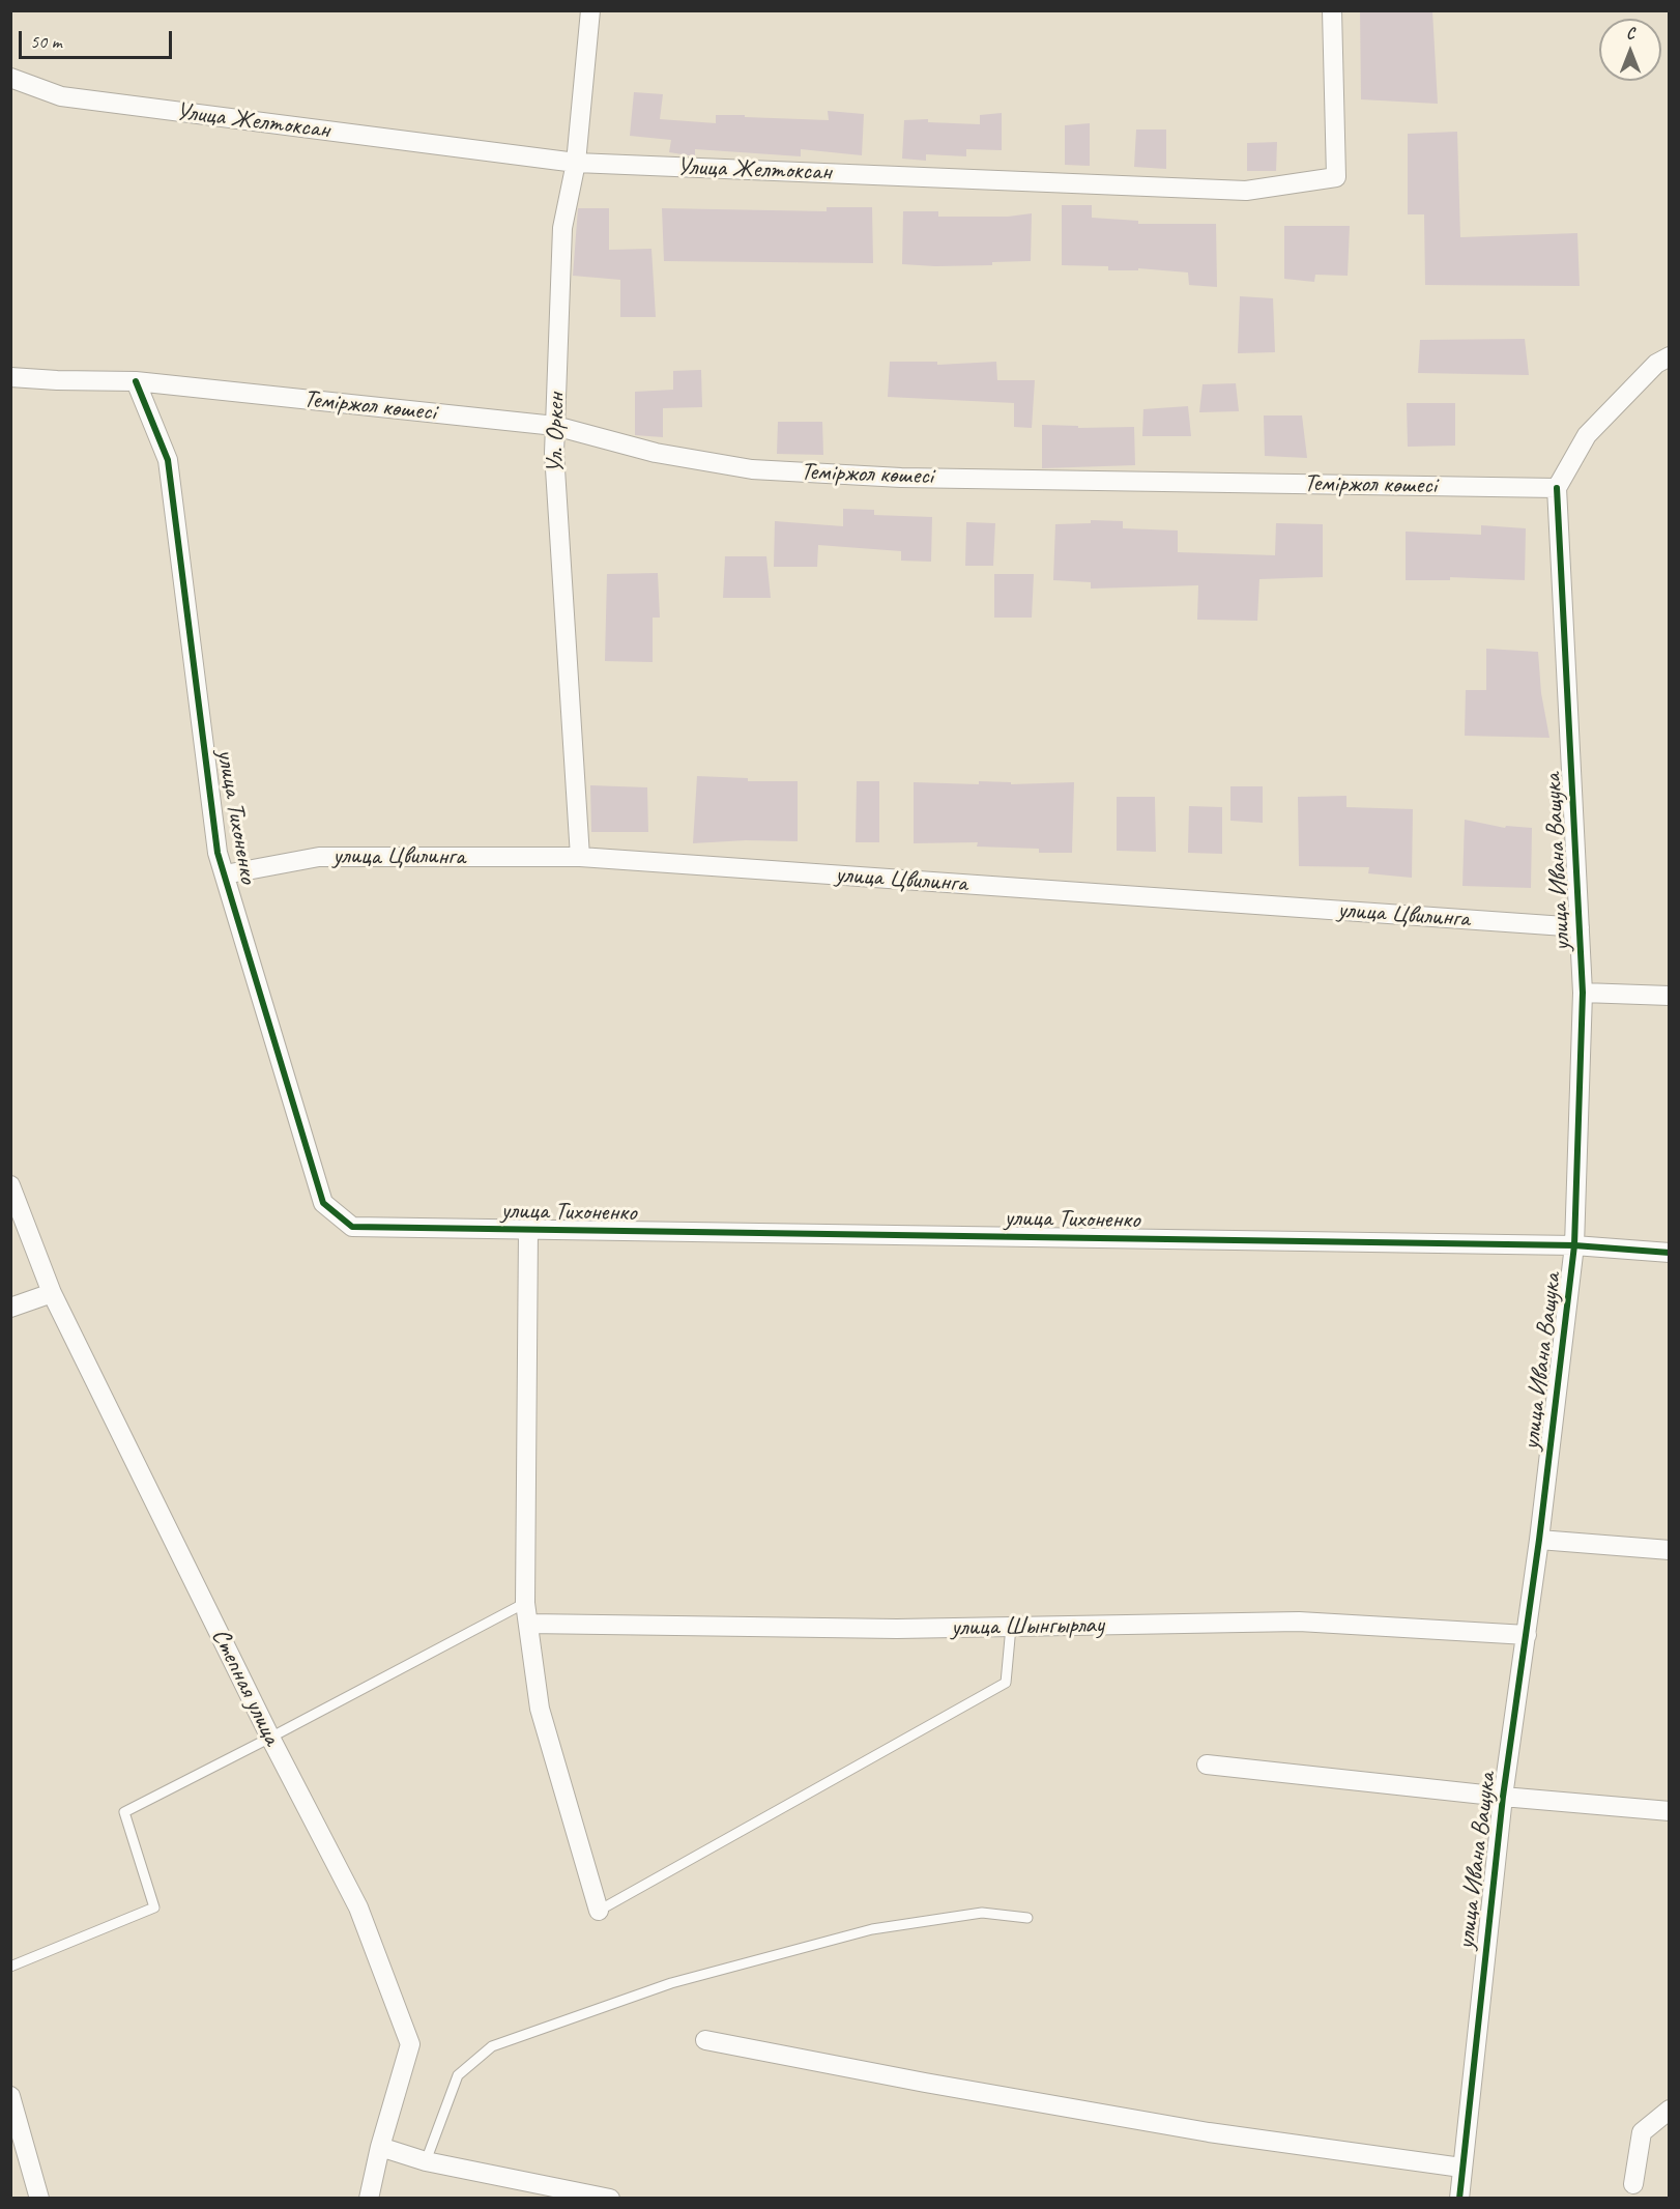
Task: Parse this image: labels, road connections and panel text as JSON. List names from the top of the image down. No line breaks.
{"streets":{"street":["Улица Желтоксан","Теміржол көшесі","Ул. Оркен","улица Тихоненко","улица Цвилинга","улица Ивана Ващука","улица Шынгырлау","Степная улица"]},"crossings":[["Улица Желтоксан","Ул. Оркен"],["Теміржол көшесі","Ул. Оркен"],["Теміржол көшесі","улица Тихоненко"],["Теміржол көшесі","улица Ивана Ващука"],["Ул. Оркен","улица Цвилинга"],["улица Тихоненко","улица Цвилинга"],["улица Тихоненко","улица Ивана Ващука"],["улица Цвилинга","улица Ивана Ващука"],["улица Ивана Ващука","улица Шынгырлау"]],"scale_bar":"50 m","north":"top"}
